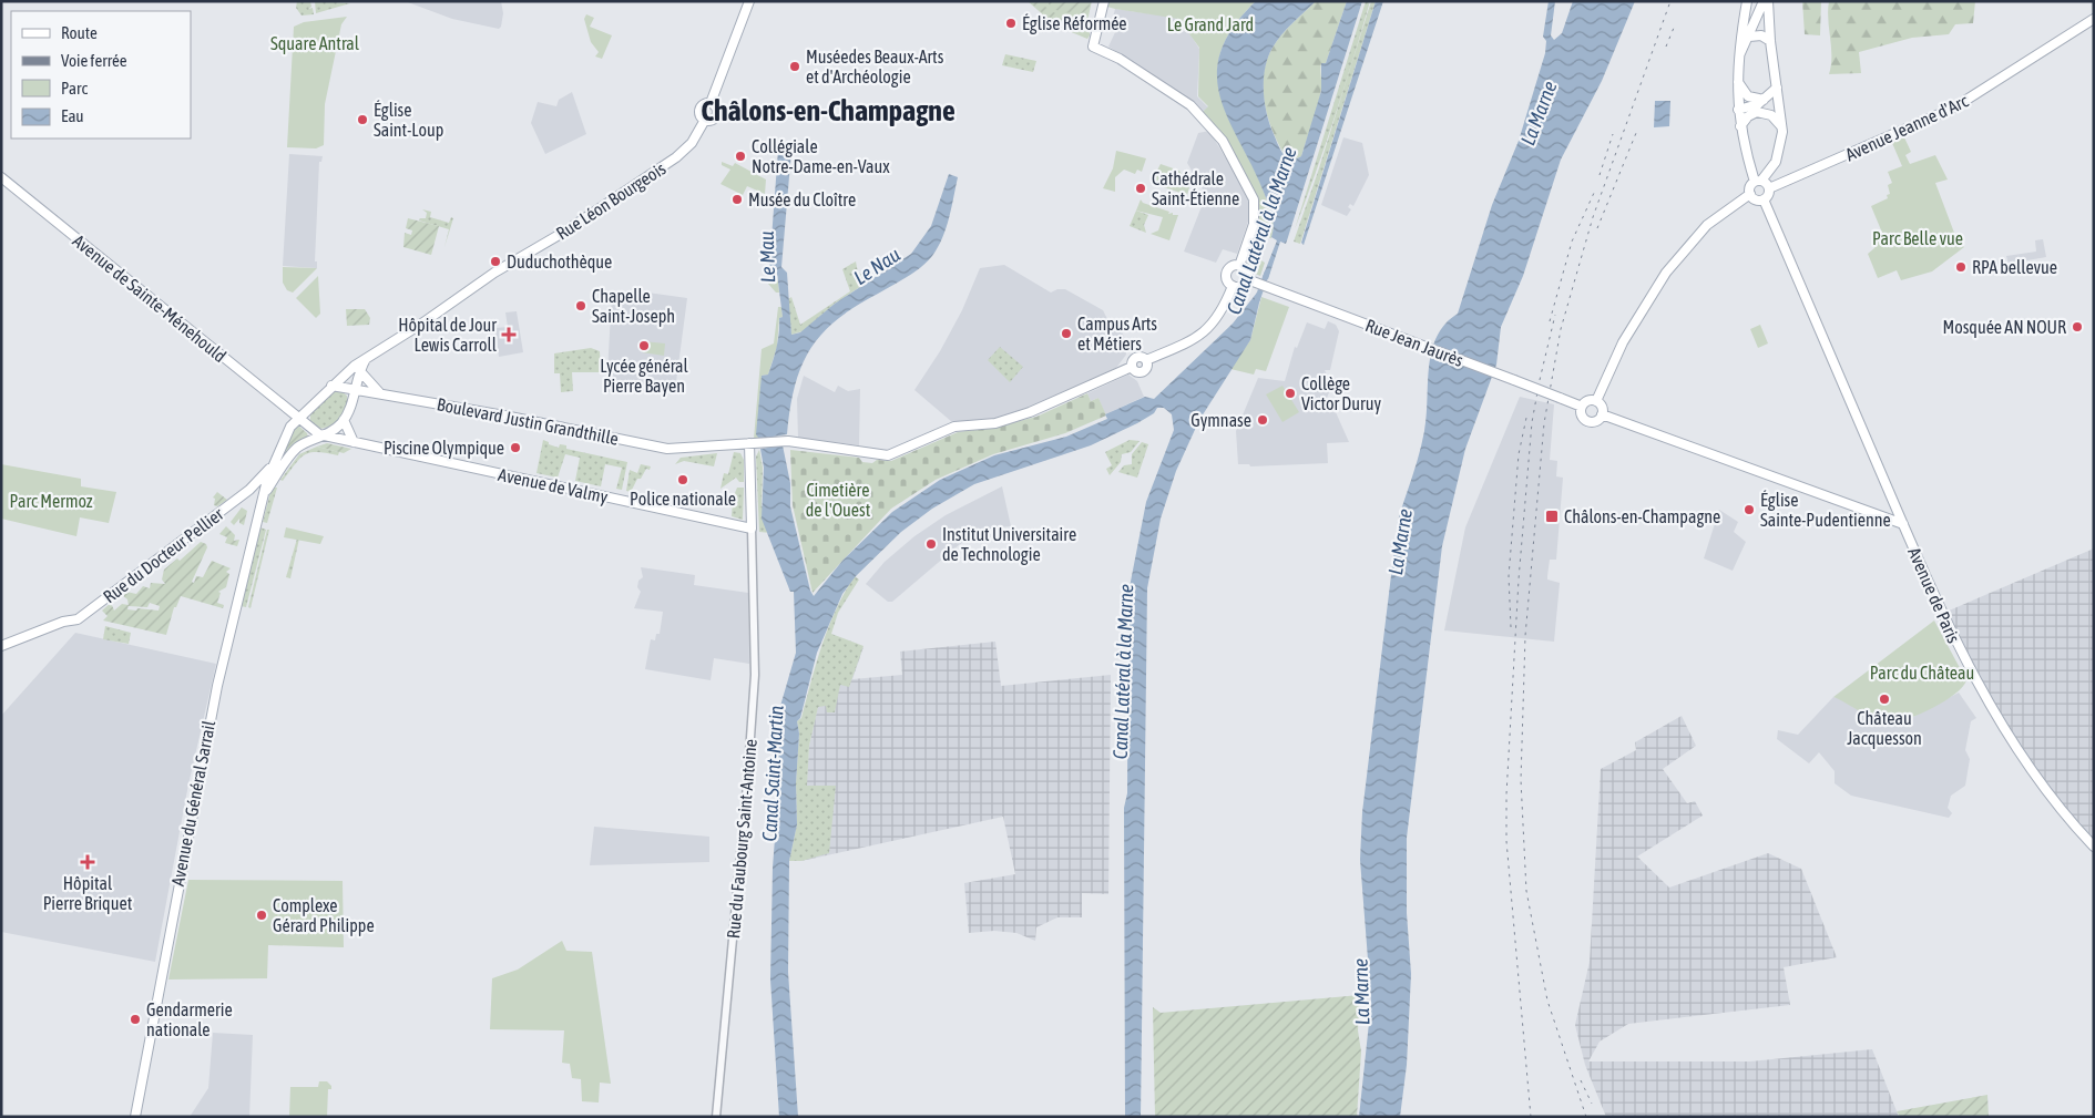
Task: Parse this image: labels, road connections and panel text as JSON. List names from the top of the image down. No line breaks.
{"streets":{"main road":["Avenue Jeanne d'Arc","Rue Léon Bourgeois","Avenue de Sainte-Ménehould","Rue Jean Jaurès","Boulevard Justin Grandthille","Avenue de Valmy","Rue du Docteur Pellier","Avenue de Paris","Avenue du Général Sarrail"],"street":["Rue du Faubourg Saint-Antoine"]},"crossings":[["Avenue Jeanne d'Arc","Avenue de Paris"],["Rue Léon Bourgeois","Avenue de Sainte-Ménehould"],["Rue Léon Bourgeois","Rue du Docteur Pellier"],["Avenue de Sainte-Ménehould","Avenue de Valmy"],["Rue Jean Jaurès","Boulevard Justin Grandthille"],["Avenue de Valmy","Rue du Faubourg Saint-Antoine"],["Rue du Docteur Pellier","Avenue du Général Sarrail"]],"districts":["Châlons-en-Champagne"],"water":["La Marne","Canal Latéral à la Marne","Le Mau","Le Nau","Canal Saint-Martin"],"parks":["Le Grand Jard","Square Antral","Parc Belle vue","Cimetière de l'Ouest","Parc Mermoz","Parc du Château"],"places":{"other":["Église Réformée","Muséedes Beaux-Arts et d'Archéologie","Église Saint-Loup","Collégiale Notre-Dame-en-Vaux","Cathédrale Saint-Étienne","Musée du Cloître","Duduchothèque","RPA bellevue","Chapelle Saint-Joseph","Mosquée AN NOUR","Campus Arts et Métiers","Lycée général Pierre Bayen","Collège Victor Duruy","Gymnase","Piscine Olympique","Police nationale","Église Sainte-Pudentienne","Institut Universitaire de Technologie","Château Jacquesson","Complexe Gérard Philippe","Gendarmerie nationale"],"health":["Hôpital de Jour Lewis Carroll","Hôpital Pierre Briquet"],"transit":["Châlons-en-Champagne"]},"legend":["Route","Voie ferrée","Parc","Eau"]}
